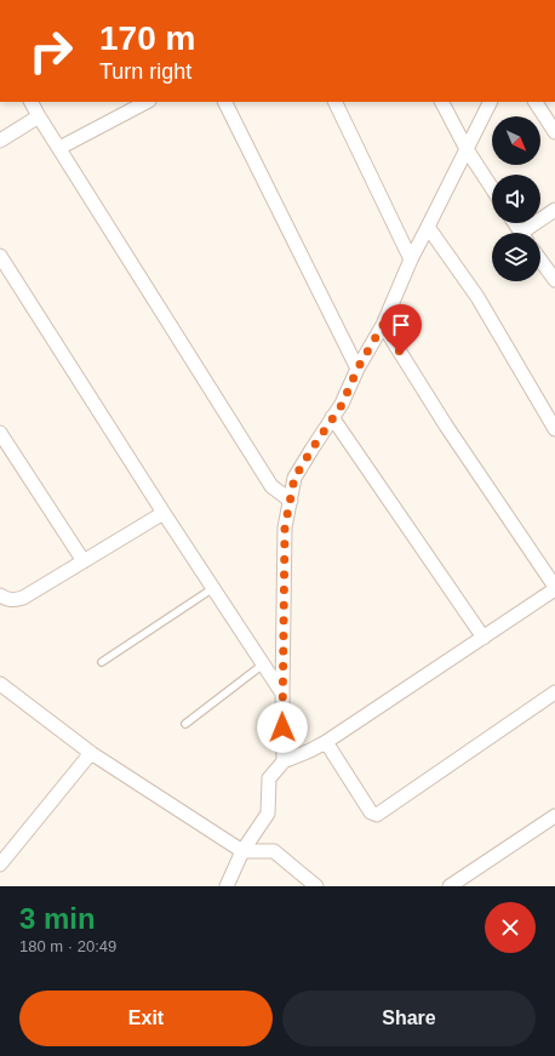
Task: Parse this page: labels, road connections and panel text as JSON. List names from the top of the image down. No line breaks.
{"north":"bottom right","page":{"turn":["170 m","Turn right"],"heading":["3 min","180 m · 20:49"],"buttons":["Exit","Share"]}}
